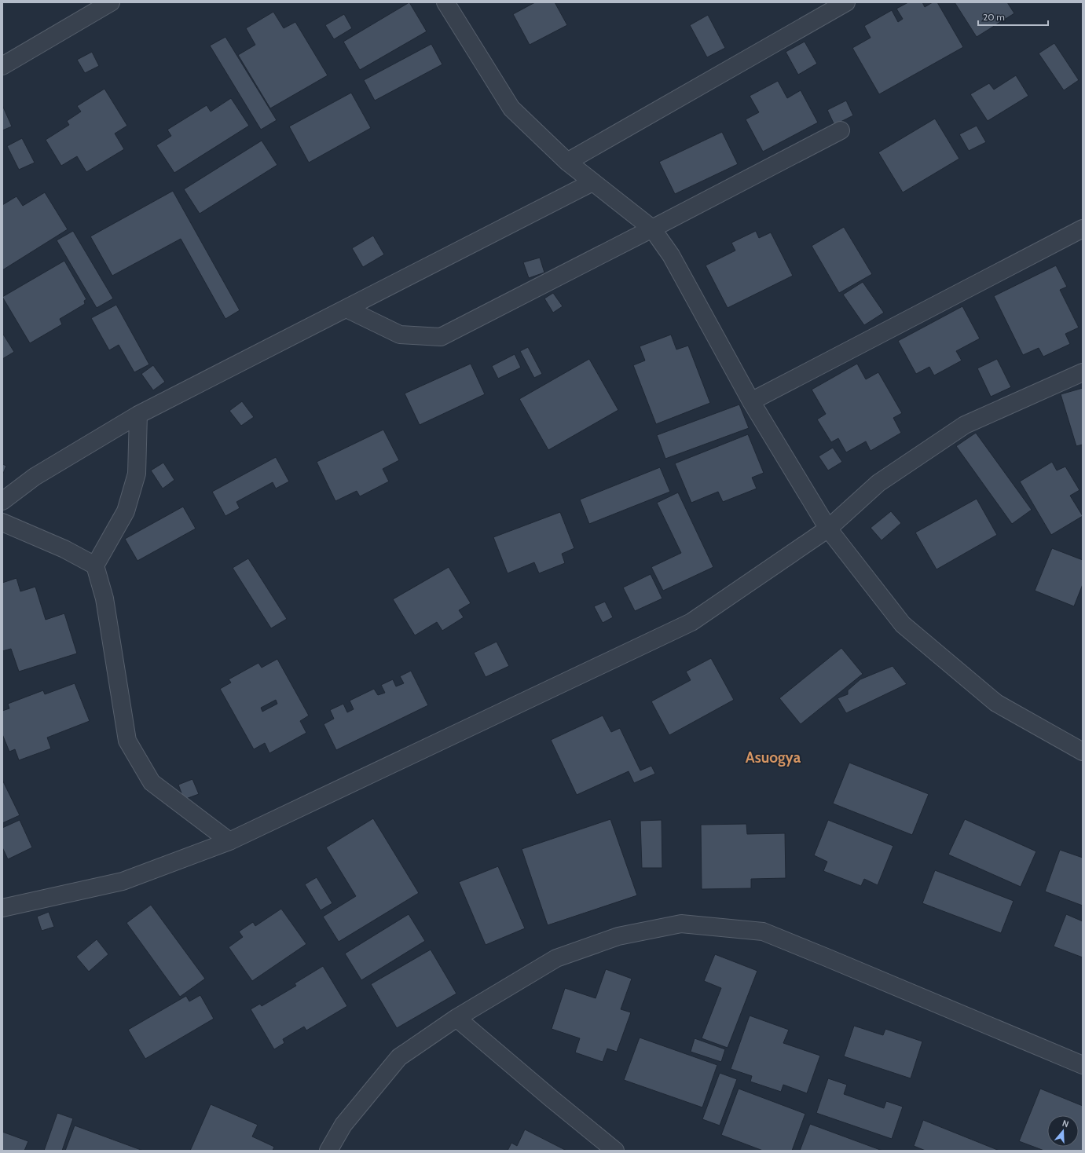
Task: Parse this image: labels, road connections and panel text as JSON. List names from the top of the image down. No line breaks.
{"districts":["Asuogya"],"scale_bar":"20 m","north":"top"}
